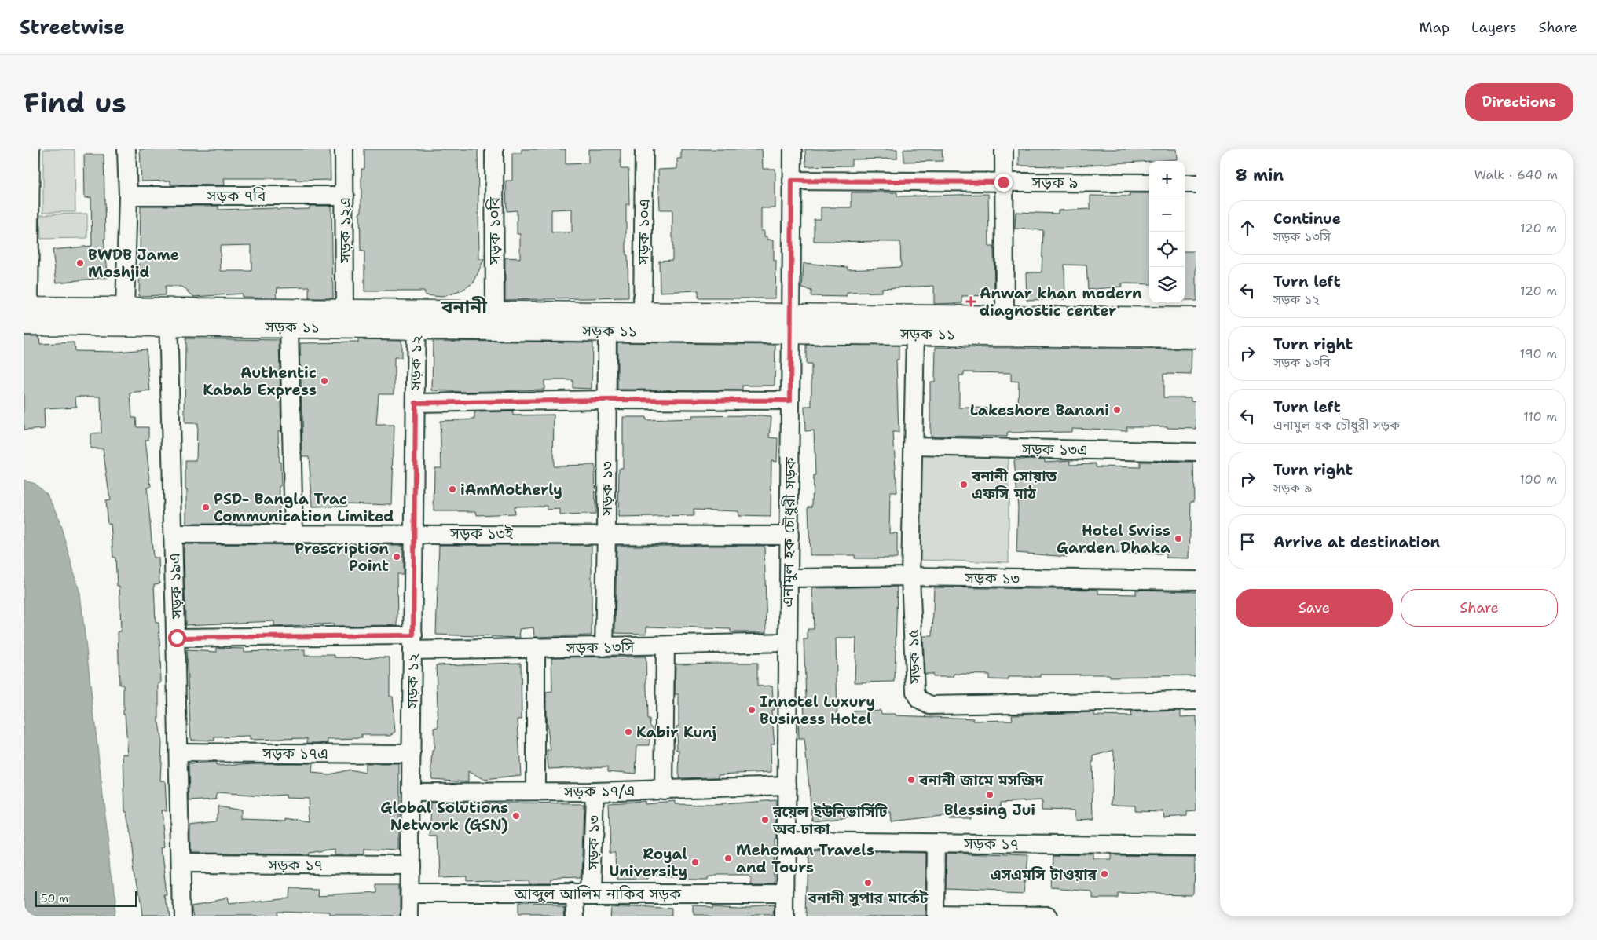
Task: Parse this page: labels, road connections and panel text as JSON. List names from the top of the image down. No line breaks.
{"streets":{"main road":["সড়ক ১১"],"street":["সড়ক ৯","সড়ক ৭বি","সড়ক ১২এ","সড়ক ১০বি","সড়ক ১০এ","সড়ক ১২","সড়ক ১৩এ","সড়ক ১৩","এনামুল হক চৌধুরী সড়ক","সড়ক ১৩ই","সড়ক ১৯এ","সড়ক ১৩সি","সড়ক ১৫","সড়ক ১৭এ","সড়ক ১৭/এ","সড়ক ১৭","আব্দুল আলিম নাকিব সড়ক"]},"crossings":[["সড়ক ৯","এনামুল হক চৌধুরী সড়ক"],["সড়ক ৭বি","সড়ক ১২এ"],["সড়ক ১২এ","সড়ক ১১"],["সড়ক ১০বি","সড়ক ১১"],["সড়ক ১০এ","সড়ক ১১"],["সড়ক ১১","সড়ক ১২"],["সড়ক ১১","সড়ক ১৩"],["সড়ক ১১","এনামুল হক চৌধুরী সড়ক"],["সড়ক ১১","সড়ক ১৯এ"],["সড়ক ১১","সড়ক ১৫"],["সড়ক ১২","সড়ক ১৩ই"],["সড়ক ১২","সড়ক ১৩সি"],["সড়ক ১২","সড়ক ১৭এ"],["সড়ক ১২","সড়ক ১৭/এ"],["সড়ক ১২","সড়ক ১৭"],["সড়ক ১২","আব্দুল আলিম নাকিব সড়ক"],["সড়ক ১৩এ","সড়ক ১৫"],["সড়ক ১৩","এনামুল হক চৌধুরী সড়ক"],["সড়ক ১৩","সড়ক ১৩ই"],["সড়ক ১৩","সড়ক ১৩সি"],["সড়ক ১৩","সড়ক ১৫"],["সড়ক ১৩","সড়ক ১৭/এ"],["সড়ক ১৩","আব্দুল আলিম নাকিব সড়ক"],["এনামুল হক চৌধুরী সড়ক","সড়ক ১৩ই"],["এনামুল হক চৌধুরী সড়ক","সড়ক ১৩সি"],["এনামুল হক চৌধুরী সড়ক","সড়ক ১৭/এ"],["এনামুল হক চৌধুরী সড়ক","সড়ক ১৭"],["এনামুল হক চৌধুরী সড়ক","আব্দুল আলিম নাকিব সড়ক"],["সড়ক ১৩ই","সড়ক ১৯এ"],["সড়ক ১৯এ","সড়ক ১৩সি"],["সড়ক ১৯এ","সড়ক ১৭এ"],["সড়ক ১৯এ","সড়ক ১৭"]],"districts":["বনানী"],"places":{"other":["BWDB Jame Moshjid","Authentic Kabab Express","Lakeshore Banani","বনানী সোয়াত এফসি মাঠ","iAmMotherly","PSD- Bangla Trac Communication Limited","Hotel Swiss Garden Dhaka","Prescription Point","Innotel Luxury Business Hotel","Kabir Kunj","বনানী জামে মসজিদ","Blessing Jui","Global Solutions Network (GSN)","রয়েল ইউনিভার্সিটি অব ঢাকা","Mehoman Travels and Tours","Royal University","এসএমসি টাওয়ার","বনানী সুপার মার্কেট"],"health":["Anwar khan modern diagnostic center"]},"scale_bar":"50 m","page":{"header":"Streetwise","nav":["Map","Layers","Share"],"buttons":["Directions",["Save","Share"]],"title":"Find us","heading":["8 min","Walk · 640 m"],"map_buttons":["+","−"],"list":[["Continue","সড়ক ১৩সি","120 m"],["Turn left","সড়ক ১২","120 m"],["Turn right","সড়ক ১৩বি","190 m"],["Turn left","এনামুল হক চৌধুরী সড়ক","110 m"],["Turn right","সড়ক ৯","100 m"],"Arrive at destination"],"scale":"50 m"}}
